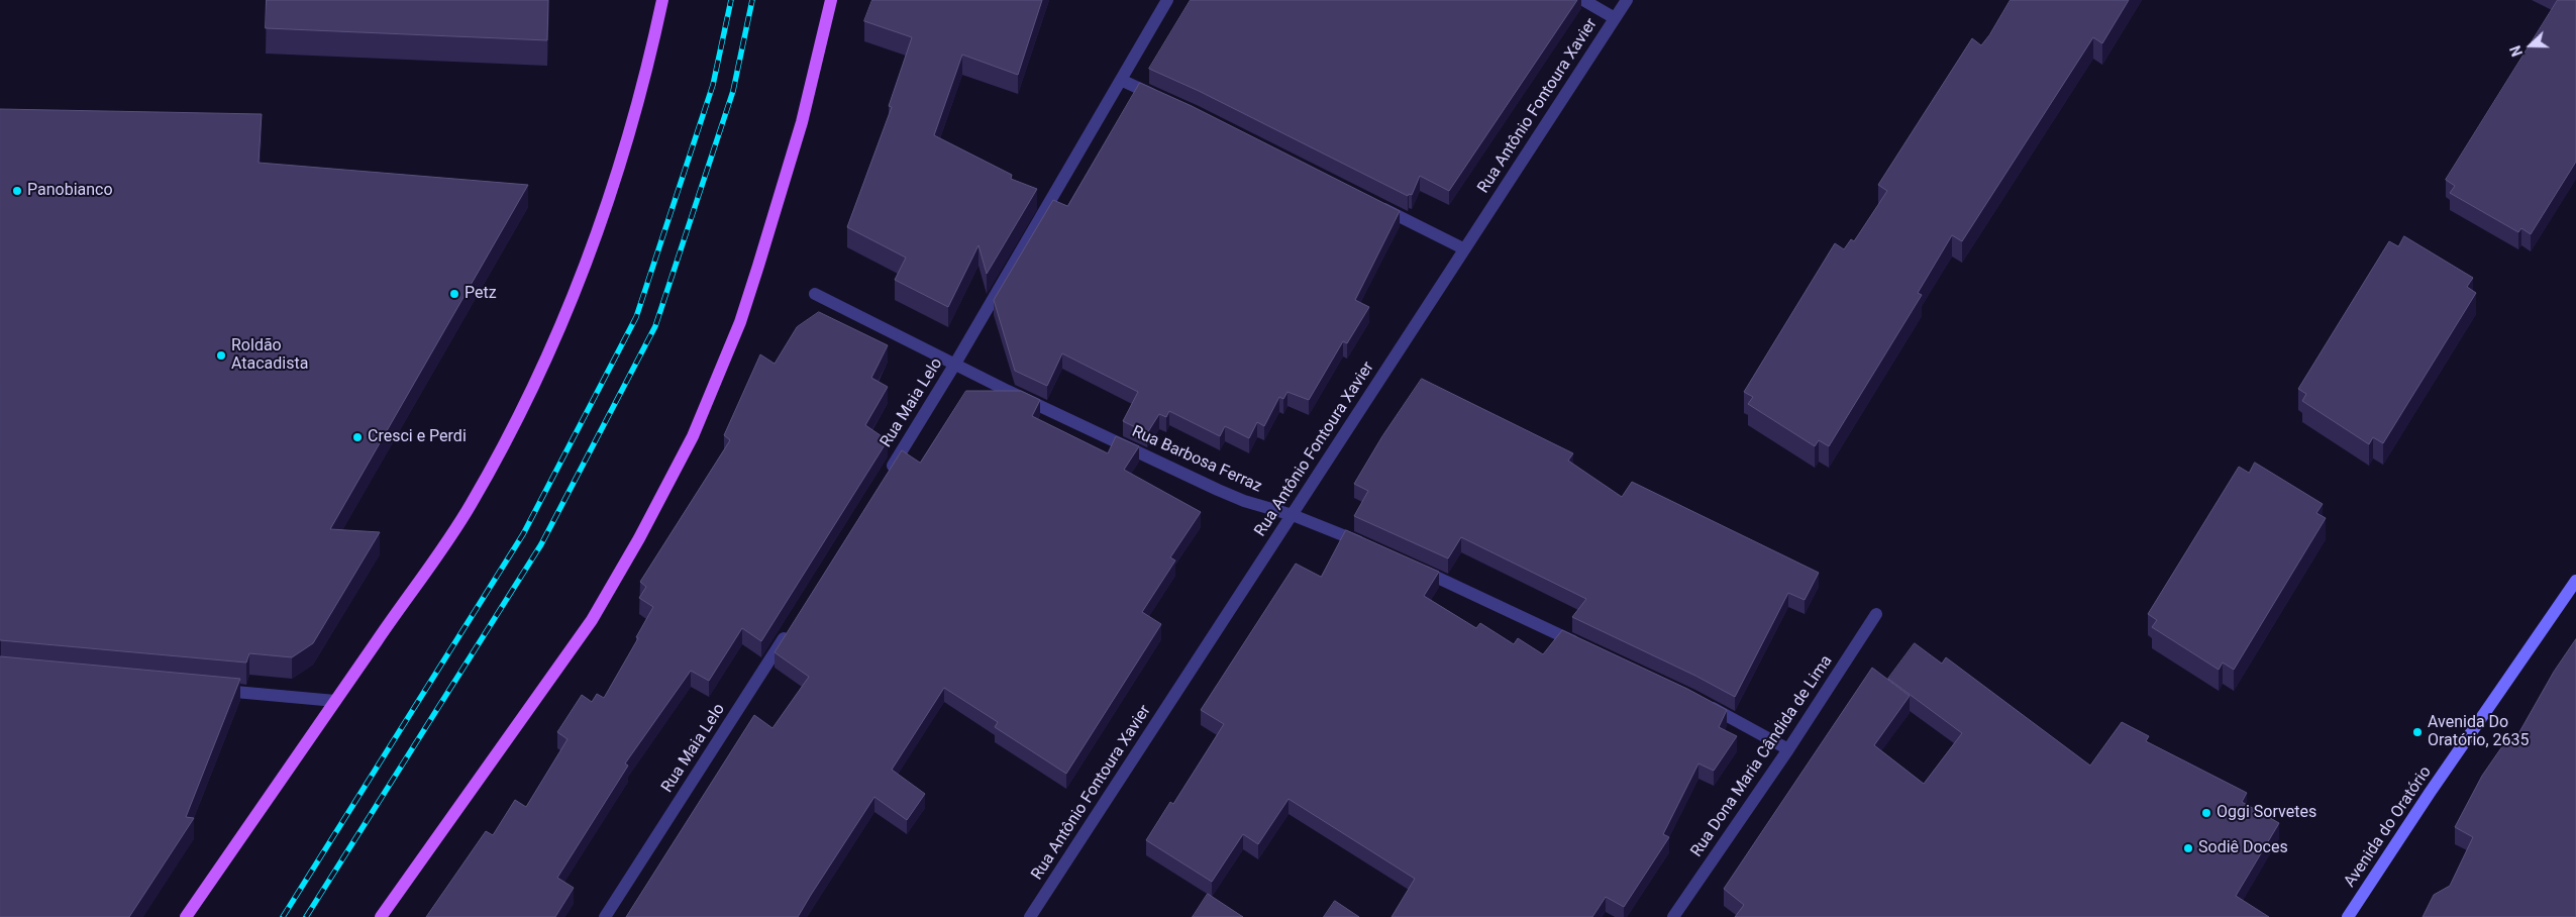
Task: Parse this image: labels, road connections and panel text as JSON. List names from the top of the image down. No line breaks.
{"streets":{"main road":["Avenida do Oratório"],"street":["Rua Antônio Fontoura Xavier","Rua Maia Lelo","Rua Barbosa Ferraz","Rua Dona Maria Cândida de Lima"]},"crossings":[["Rua Antônio Fontoura Xavier","Rua Barbosa Ferraz"],["Rua Maia Lelo","Rua Barbosa Ferraz"]],"places":["Panobianco","Petz","Roldão Atacadista","Cresci e Perdi","Avenida Do Oratório, 2635","Oggi Sorvetes","Sodiê Doces"],"north":"left"}
